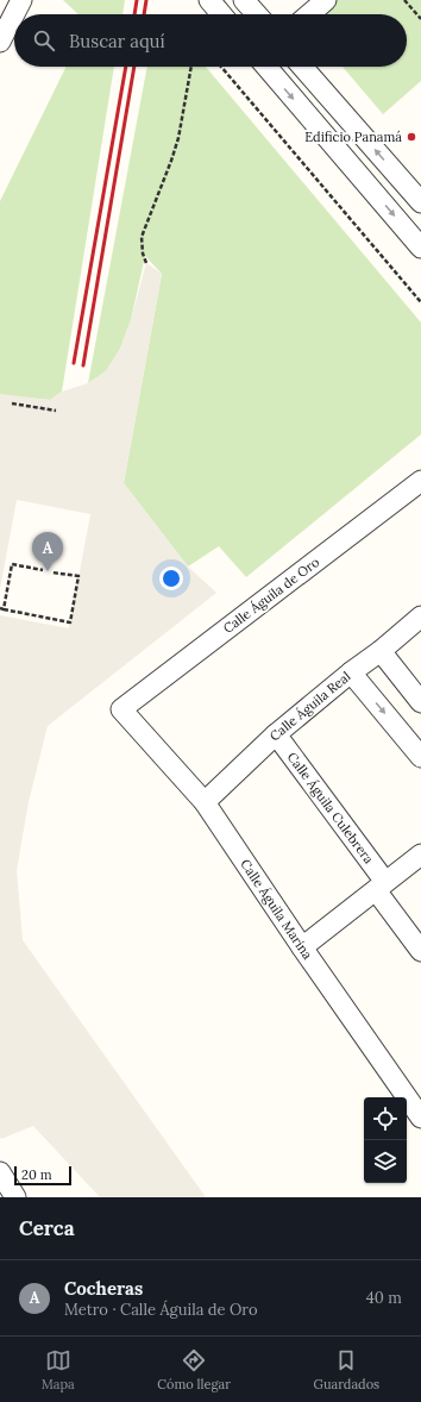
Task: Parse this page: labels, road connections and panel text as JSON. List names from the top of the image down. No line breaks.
{"streets":{"street":["Calle Águila de Oro","Calle Águila Real","Calle Águila Culebrera","Calle Águila Marina"]},"crossings":[["Calle Águila de Oro","Calle Águila Marina"],["Calle Águila Real","Calle Águila Culebrera"],["Calle Águila Real","Calle Águila Marina"]],"places":["Edificio Panamá"],"scale_bar":"20 m","page":{"search":"Buscar aquí","pins":"A","scale":"20 m","heading":"Cerca","list":[{"mark":"A","name":"Cocheras","note":"Metro · Calle Águila de Oro","value":"40 m"}],"nav":["Mapa","Cómo llegar","Guardados"]}}
